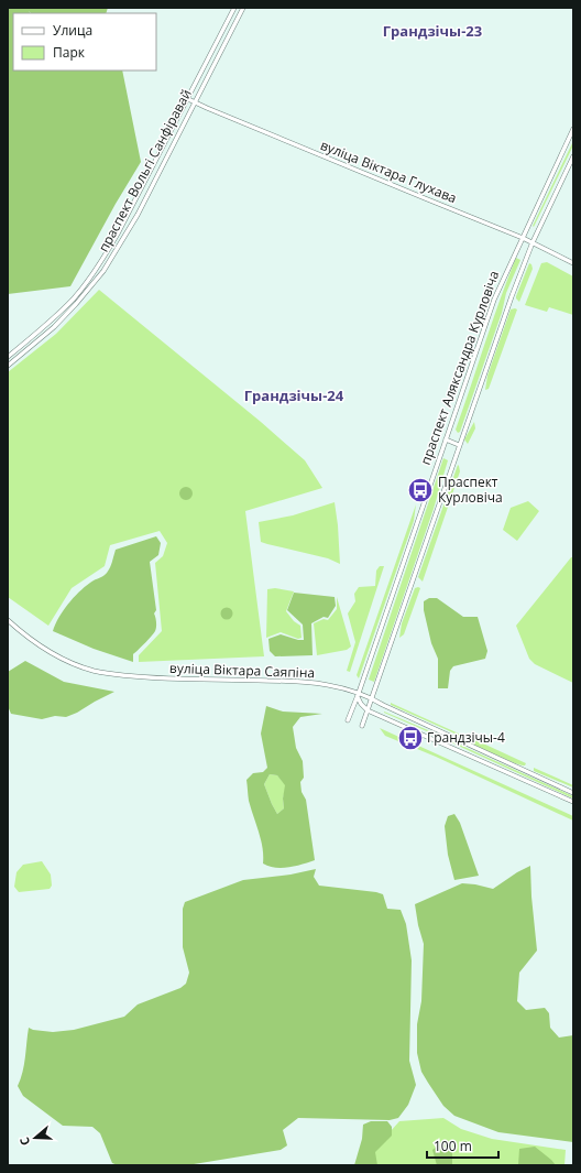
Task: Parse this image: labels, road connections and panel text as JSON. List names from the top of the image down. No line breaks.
{"streets":{"street":["праспект Вольгі Санфіравай","вуліца Віктара Глухава","праспект Аляксандра Курловіча","вуліца Віктара Саяпіна"]},"crossings":[["праспект Вольгі Санфіравай","вуліца Віктара Глухава"],["вуліца Віктара Глухава","праспект Аляксандра Курловіча"],["праспект Аляксандра Курловіча","вуліца Віктара Саяпіна"]],"districts":["Грандзічы-23","Грандзічы-24"],"places":{"bus stop":["Праспект Курловіча","Грандзічы-4"]},"legend":["Улица","Парк"],"scale_bar":"100 m","north":"left"}
